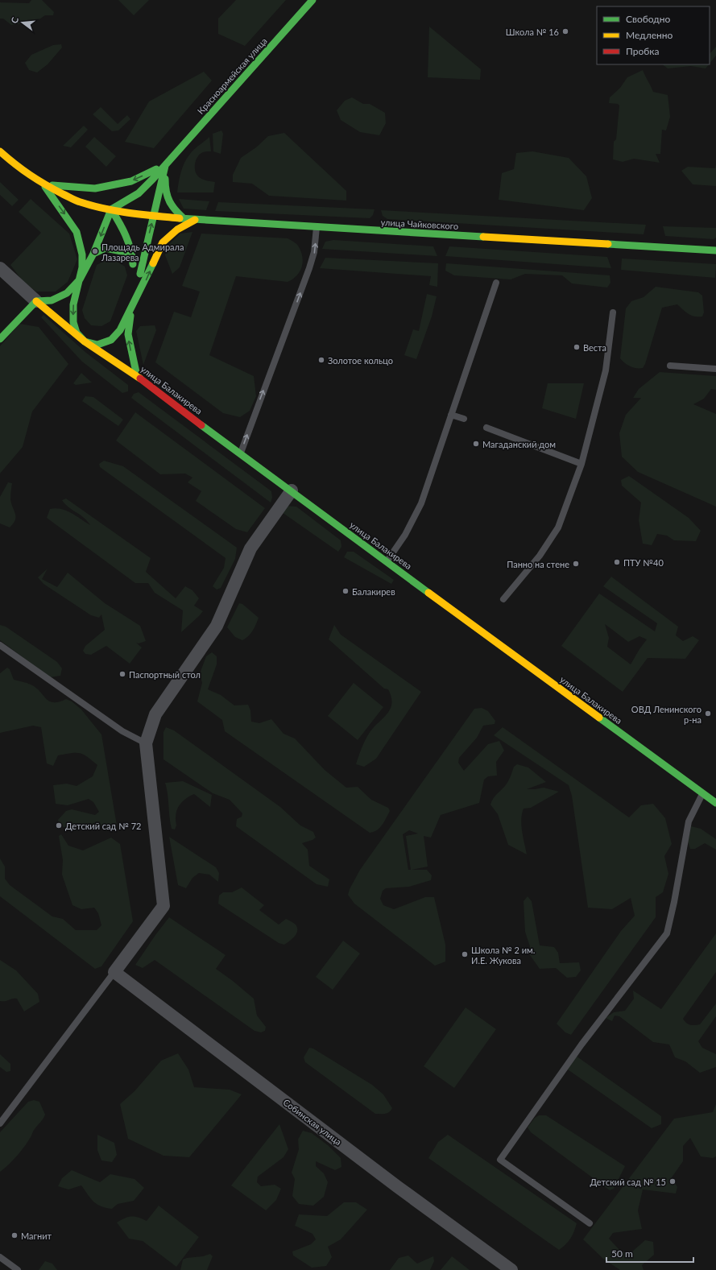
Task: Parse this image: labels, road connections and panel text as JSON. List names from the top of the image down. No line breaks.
{"streets":{"street":["Красноармейская улица","улица Чайковского","улица Балакирева","Собинская улица"]},"places":["Школа № 16","Площадь Адмирала Лазарева","Веста","Золотое кольцо","Магаданский дом","ПТУ №40","Панно на стене","Балакирев","Паспортный стол","ОВД Ленинского р-на","Детский сад № 72","Школа № 2 им. И.Е. Жукова","Детский сад № 15","Магнит"],"legend":["Свободно","Медленно","Пробка"],"scale_bar":"50 m","north":"left"}
